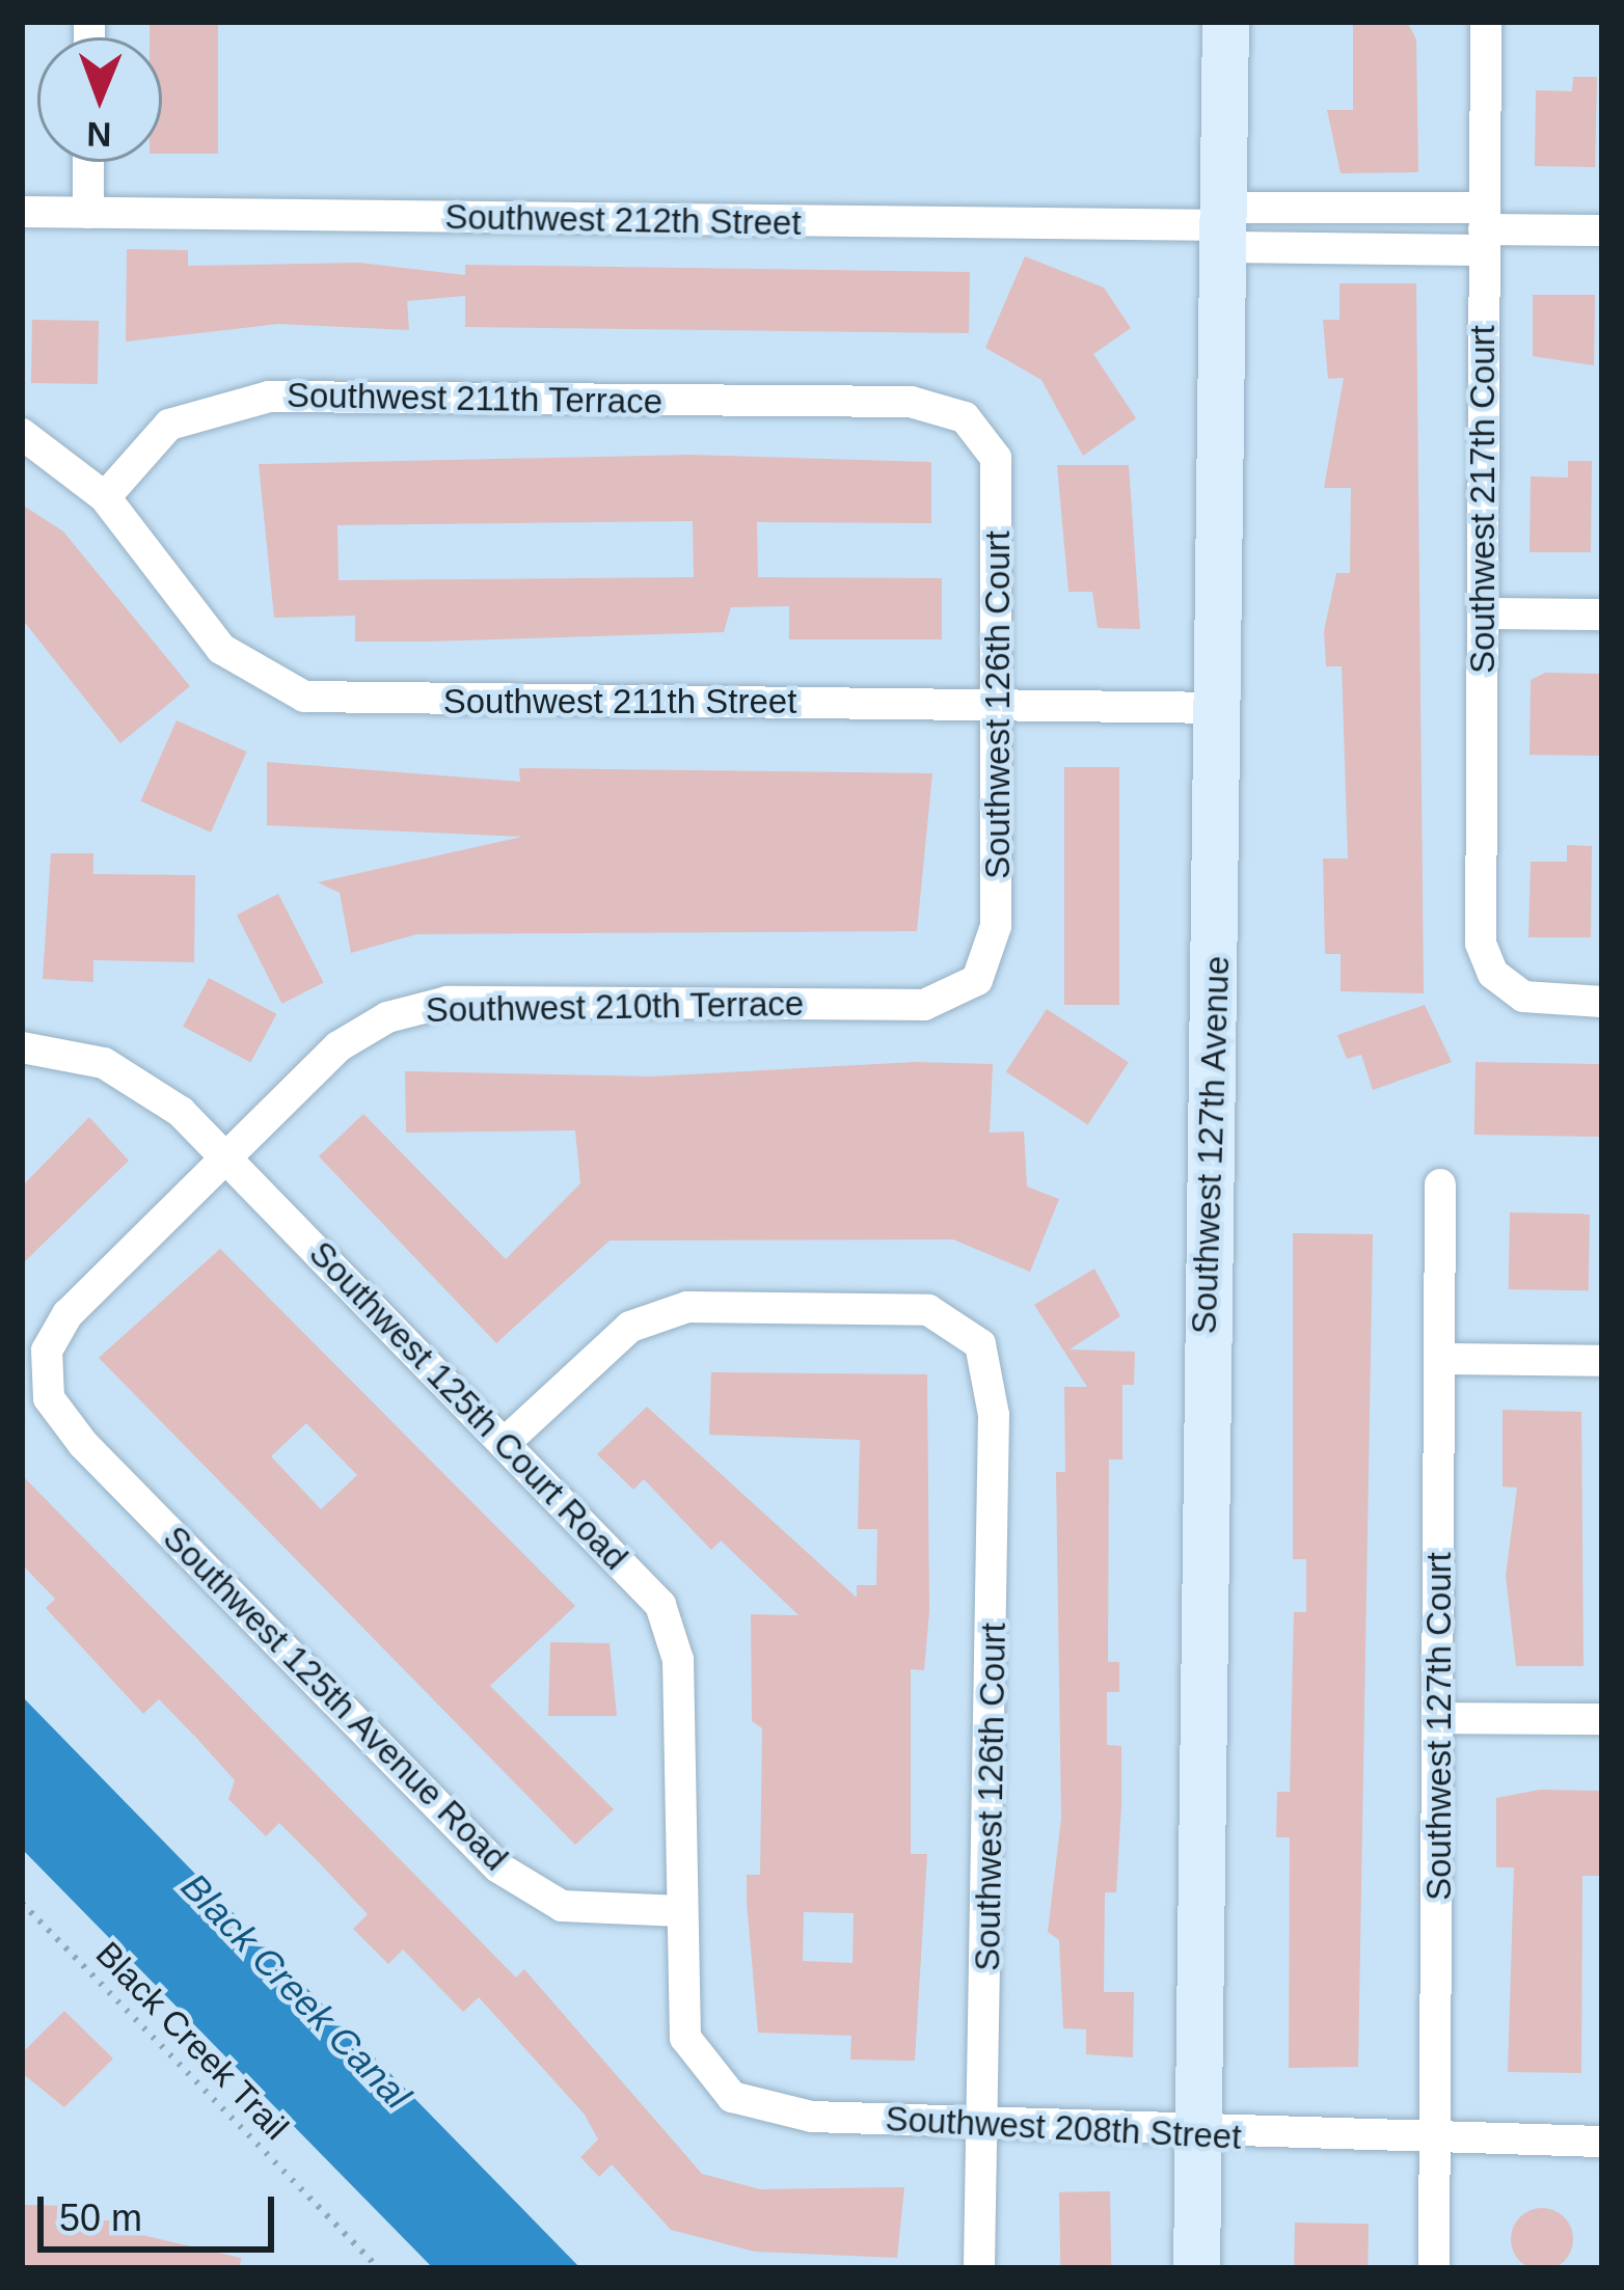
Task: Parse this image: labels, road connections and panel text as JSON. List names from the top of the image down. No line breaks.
{"streets":{"street":["Southwest 212th Street","Southwest 211th Terrace","Southwest 217th Court","Southwest 211th Street","Southwest 126th Court","Southwest 210th Terrace","Southwest 127th Avenue","Southwest 125th Court Road","Southwest 125th Avenue Road","Southwest 127th Court","Southwest 208th Street"],"path":["Black Creek Trail"]},"crossings":[["Southwest 212th Street","Southwest 217th Court"],["Southwest 212th Street","Southwest 127th Avenue"],["Southwest 211th Terrace","Southwest 211th Street"],["Southwest 211th Terrace","Southwest 126th Court"],["Southwest 211th Street","Southwest 126th Court"],["Southwest 211th Street","Southwest 127th Avenue"],["Southwest 126th Court","Southwest 210th Terrace"],["Southwest 126th Court","Southwest 125th Court Road"],["Southwest 126th Court","Southwest 208th Street"],["Southwest 210th Terrace","Southwest 125th Court Road"],["Southwest 210th Terrace","Southwest 125th Avenue Road"],["Southwest 127th Avenue","Southwest 208th Street"],["Southwest 125th Court Road","Southwest 125th Avenue Road"],["Southwest 125th Court Road","Southwest 208th Street"],["Southwest 125th Avenue Road","Southwest 208th Street"],["Southwest 127th Court","Southwest 208th Street"]],"water":["Black Creek Canal"],"scale_bar":"50 m","north":"bottom"}
